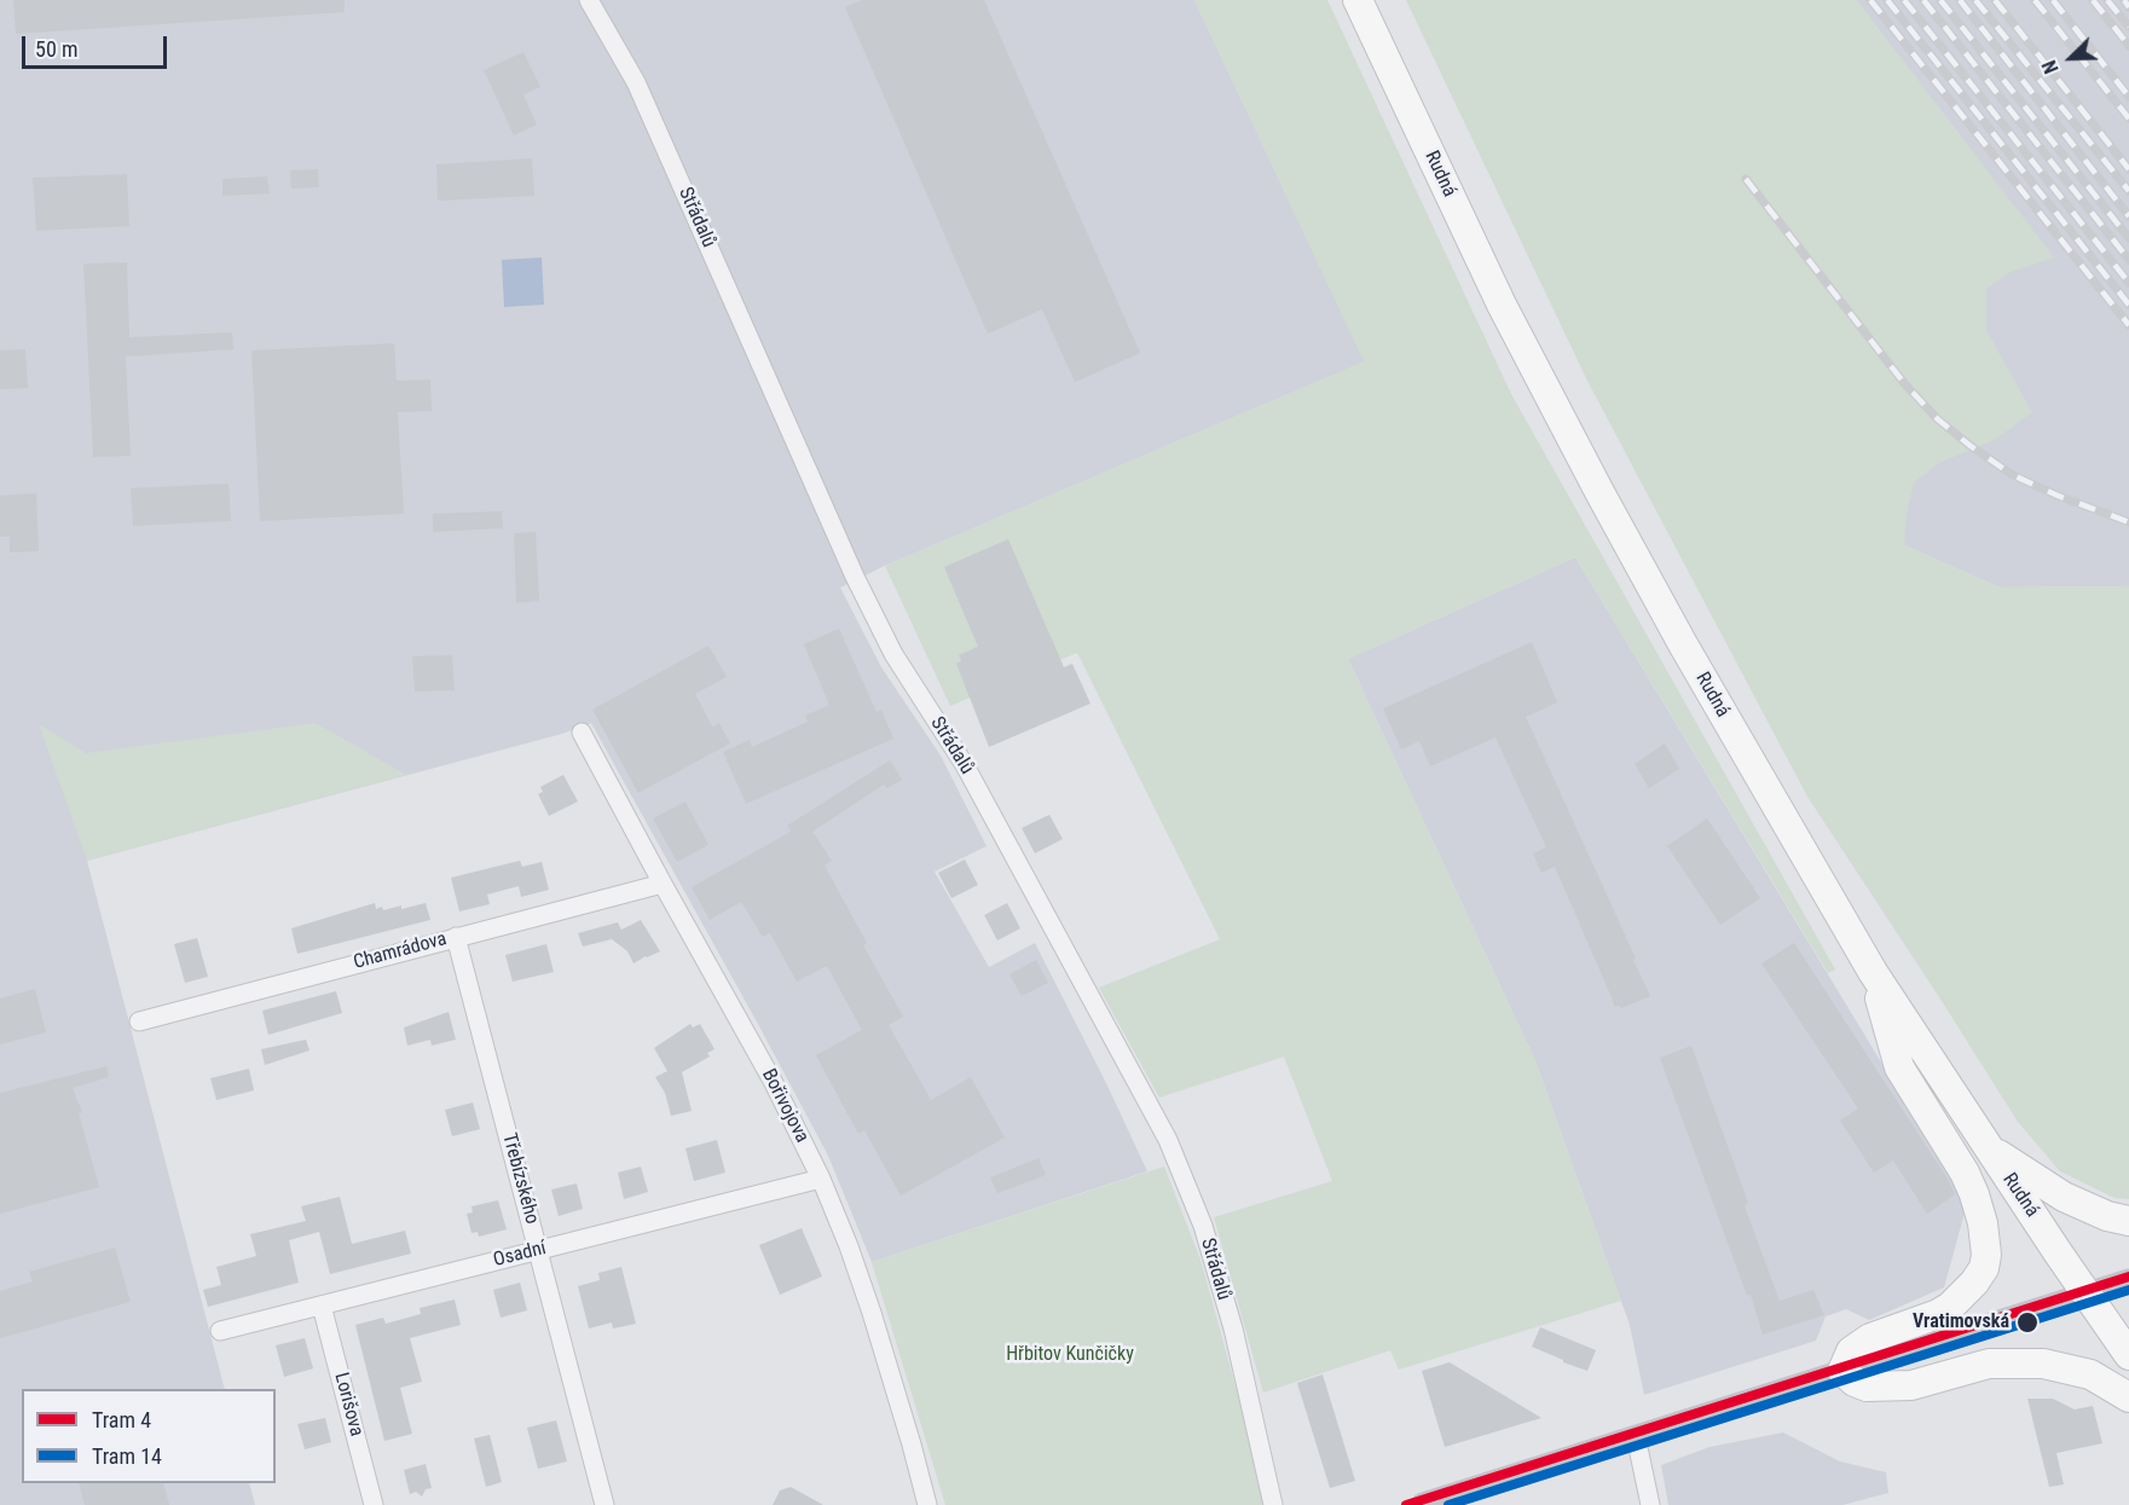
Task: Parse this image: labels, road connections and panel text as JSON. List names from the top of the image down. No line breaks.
{"streets":{"main road":["Rudná"],"street":["Střádalů","Chamrádova","Bořivojova","Třebízského","Osadní","Lorišova"]},"crossings":[["Chamrádova","Bořivojova"],["Chamrádova","Třebízského"],["Bořivojova","Osadní"],["Třebízského","Osadní"],["Osadní","Lorišova"]],"parks":["Hřbitov Kunčičky"],"places":["Vratimovská"],"lines":["tram line 4","tram line 14"],"legend":["Tram 4","Tram 14"],"scale_bar":"50 m","north":"bottom left"}
